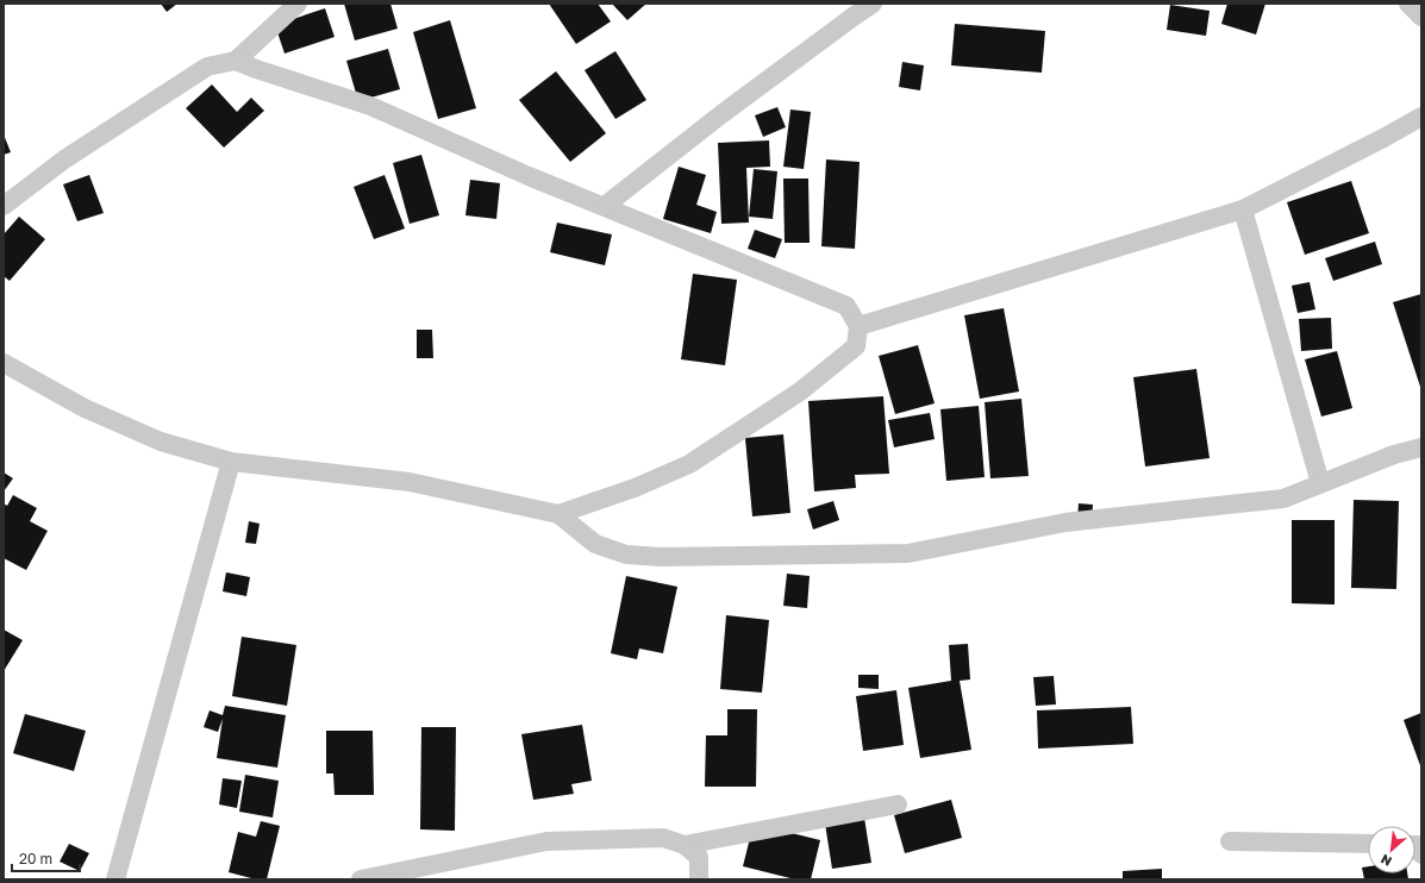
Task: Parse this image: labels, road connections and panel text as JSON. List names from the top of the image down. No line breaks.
{"scale_bar":"20 m","north":"bottom left"}
